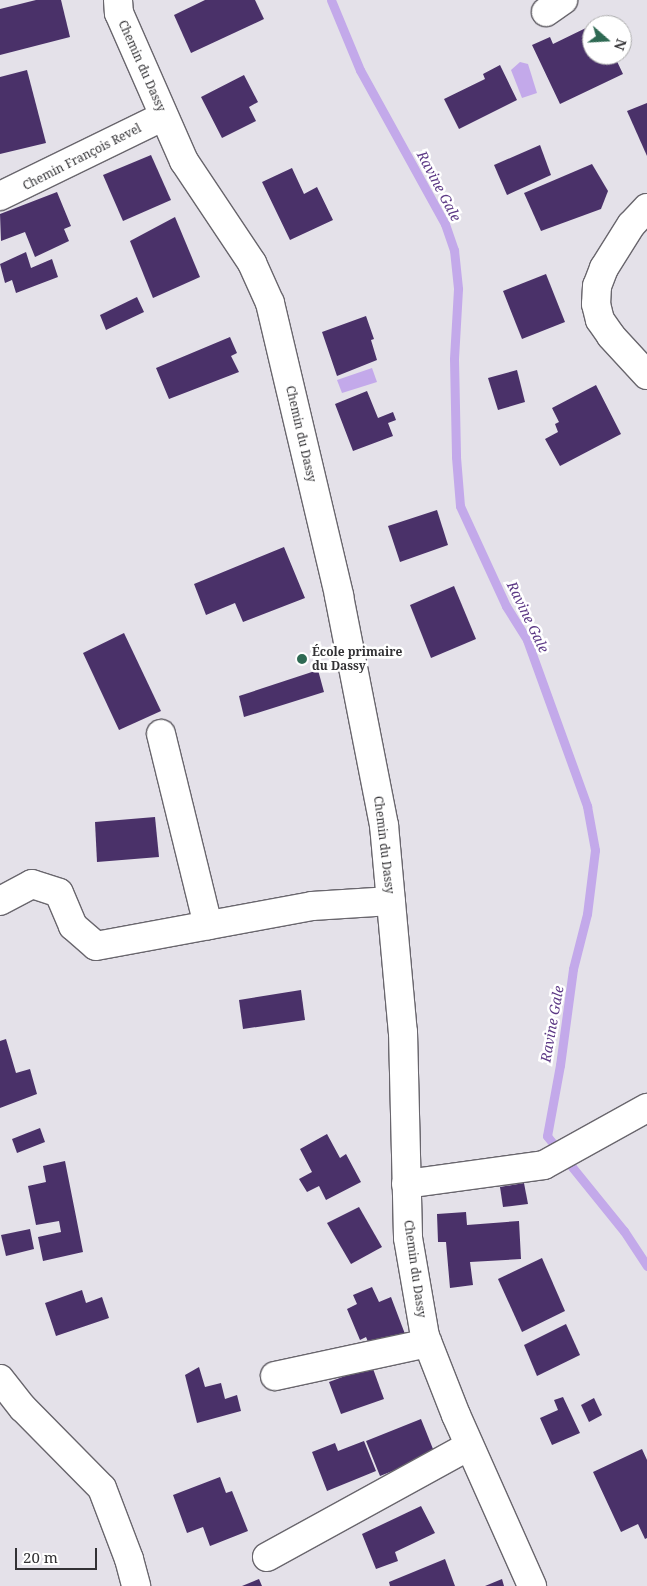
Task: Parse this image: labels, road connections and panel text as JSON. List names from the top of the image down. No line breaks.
{"streets":{"street":["Chemin du Dassy","Chemin François Revel"]},"crossings":[["Chemin du Dassy","Chemin François Revel"]],"water":["Ravine Gale"],"places":["École primaire du Dassy"],"scale_bar":"20 m","north":"right"}
